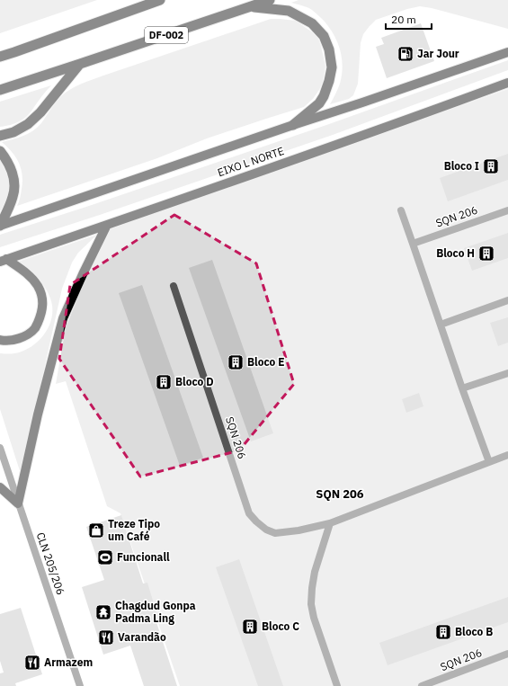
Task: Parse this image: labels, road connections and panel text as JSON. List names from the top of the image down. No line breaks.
{"streets":{"highway":["DF-002"],"main road":["EIXO L NORTE"],"street":["SQN 206","CLN 205/206"]},"districts":["SQN 206"],"places":{"fuel station":["Jar Jour"],"building":["Bloco I","Bloco H","Bloco E","Bloco D","Bloco C","Bloco B"],"shop":["Treze Tipo um Café"],"sports":["Funcionall"],"temple":["Chagdud Gonpa Padma Ling"],"restaurant":["Varandão","Armazem"]},"scale_bar":"20 m"}
